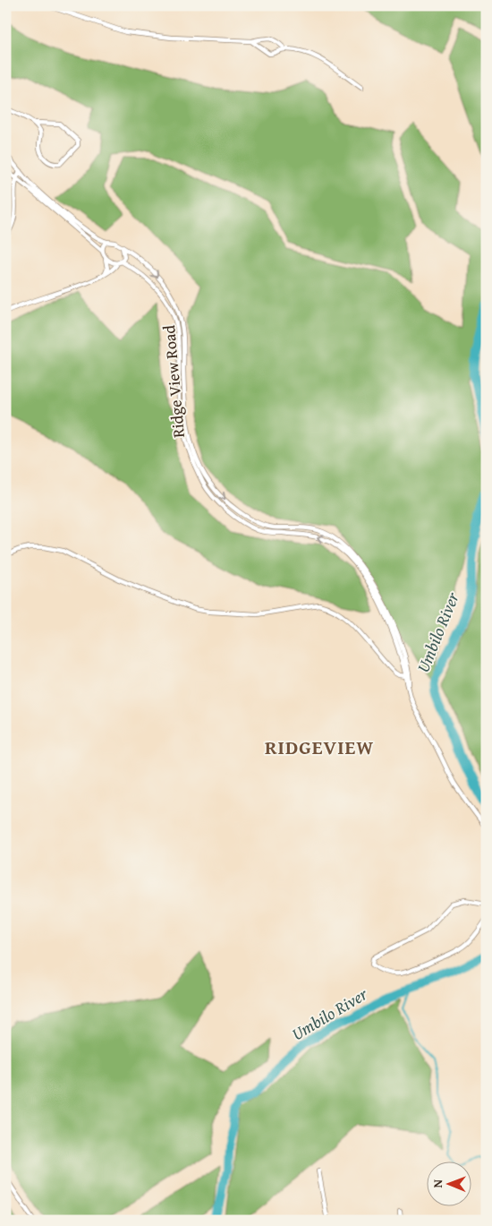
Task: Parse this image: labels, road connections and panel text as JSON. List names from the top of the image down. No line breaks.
{"streets":{"street":["Ridge View Road"]},"districts":["RIDGEVIEW"],"water":["Umbilo River"],"north":"left"}
